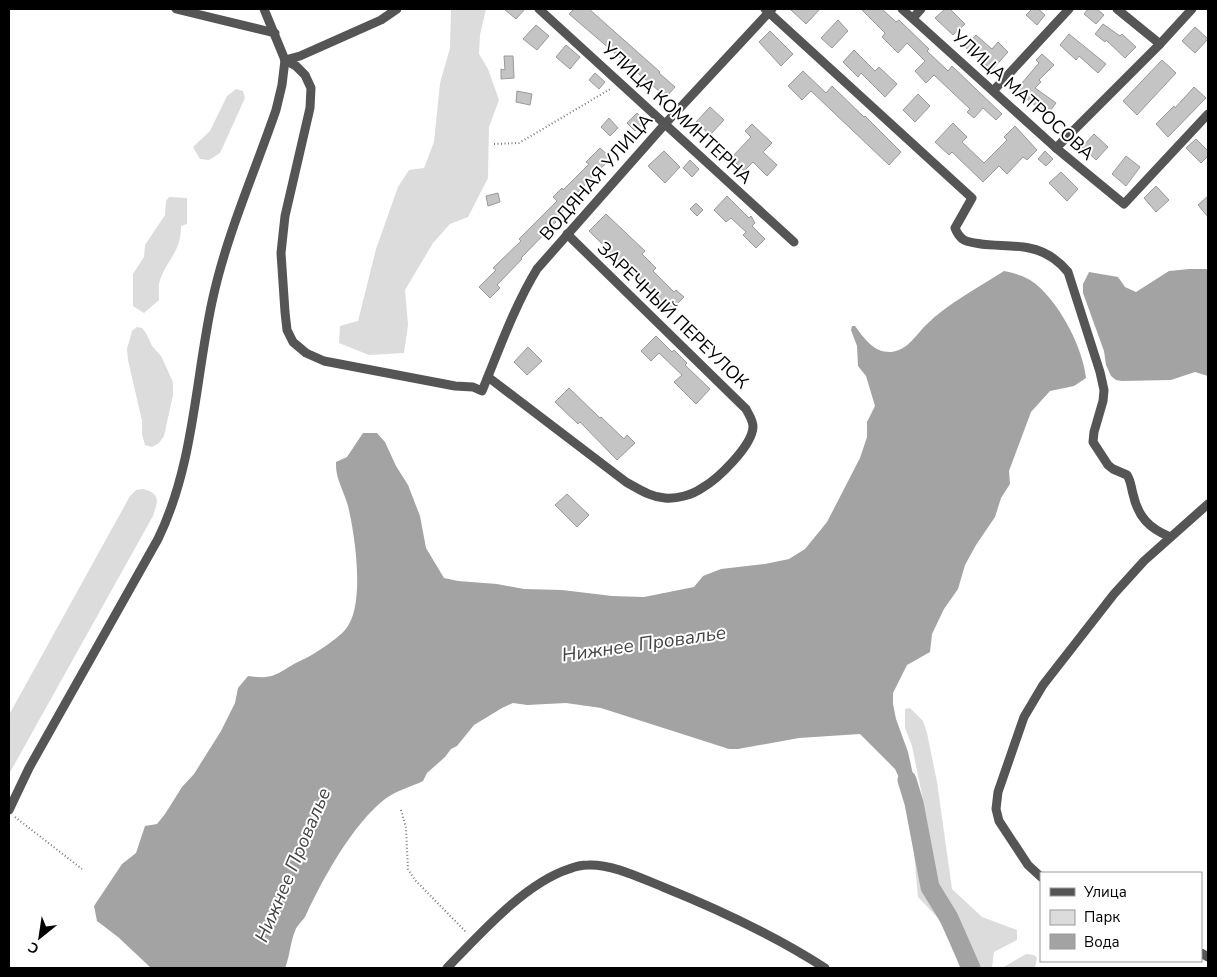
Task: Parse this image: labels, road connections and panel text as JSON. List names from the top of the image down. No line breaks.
{"streets":{"street":["УЛИЦА МАТРОСОВА","УЛИЦА КОМИНТЕРНА","ВОДЯНАЯ УЛИЦА","ЗАРЕЧНЫЙ ПЕРЕУЛОК"]},"crossings":[["УЛИЦА КОМИНТЕРНА","ВОДЯНАЯ УЛИЦА"],["ВОДЯНАЯ УЛИЦА","ЗАРЕЧНЫЙ ПЕРЕУЛОК"]],"water":["Нижнее Провалье"],"legend":["Улица","Парк","Вода"],"north":"bottom left"}
